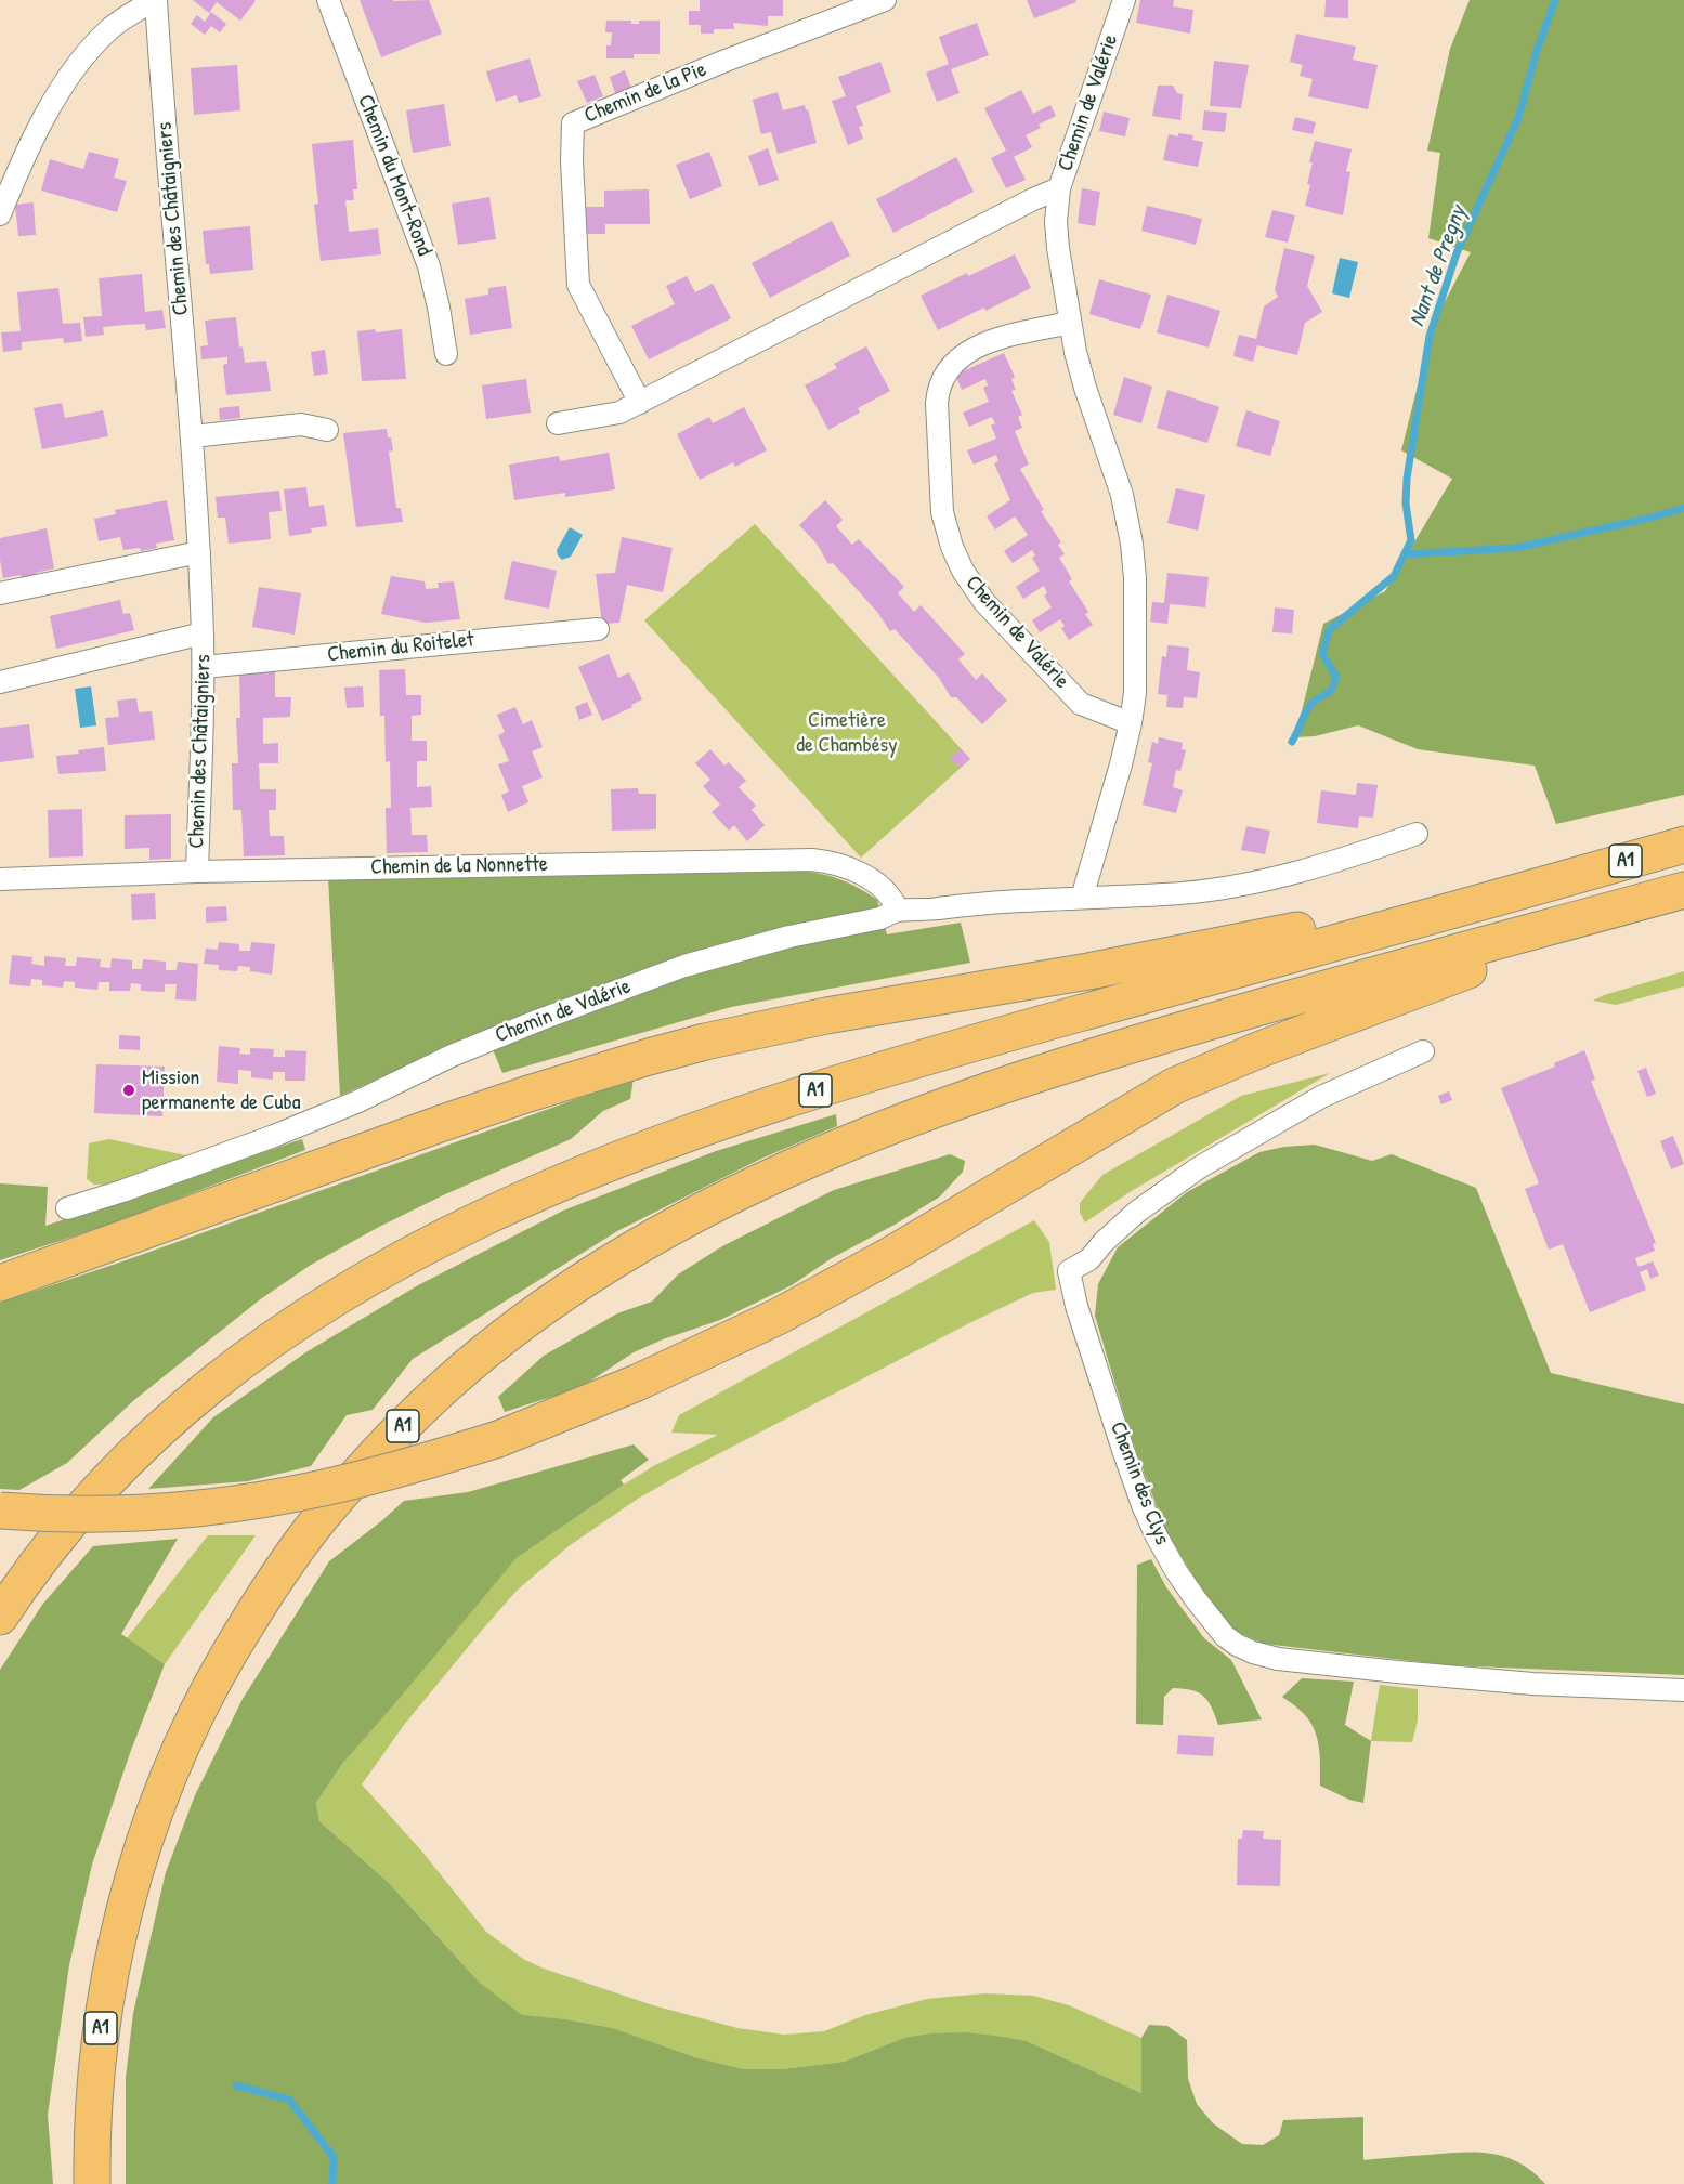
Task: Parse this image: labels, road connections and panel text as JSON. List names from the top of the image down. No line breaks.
{"streets":{"highway":["A1"],"street":["Chemin de la Pie","Chemin de Valérie","Chemin du Mont-Rond","Chemin des Châtaigniers","Chemin du Roitelet","Chemin de la Nonnette","Chemin des Clys"]},"crossings":[["Chemin de Valérie","Chemin de la Nonnette"],["Chemin des Châtaigniers","Chemin du Roitelet"],["Chemin des Châtaigniers","Chemin de la Nonnette"]],"water":["Nant de Pregny"],"parks":["Cimetière de Chambésy"],"places":["Mission permanente de Cuba"]}
